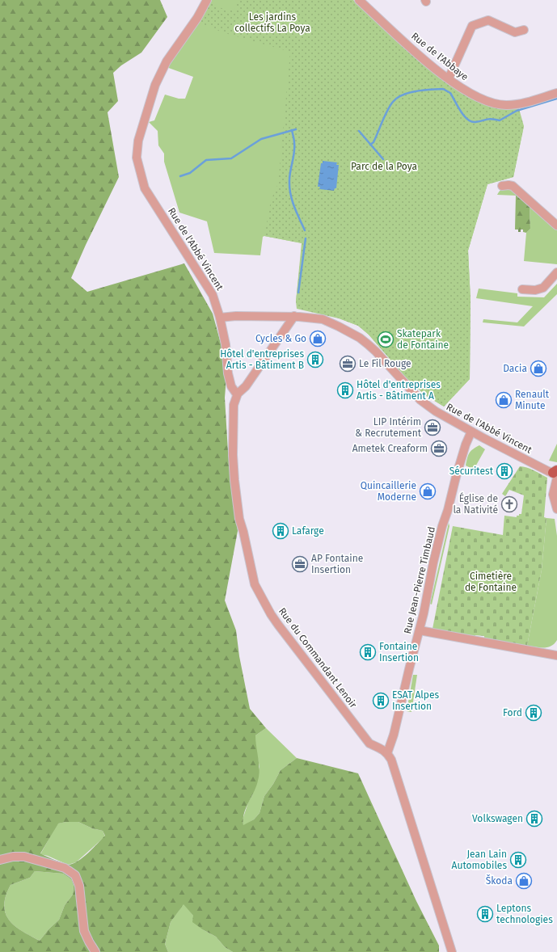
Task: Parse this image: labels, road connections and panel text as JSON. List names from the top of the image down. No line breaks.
{"streets":{"street":["Rue de l'Abbaye","Rue de l'Abbé Vincent","Rue Jean-Pierre Timbaud","Rue du Commandant Lenoir"]},"crossings":[["Rue de l'Abbé Vincent","Rue Jean-Pierre Timbaud"],["Rue Jean-Pierre Timbaud","Rue du Commandant Lenoir"]],"parks":["Les jardins collectifs La Poya","Parc de la Poya","Cimetière de Fontaine"],"places":{"shop":["Cycles & Go","Dacia","Renault Minute","Quincaillerie Moderne","Škoda"],"sports":["Skatepark de Fontaine"],"building":["Hôtel d'entreprises Artis - Bâtiment B","Hôtel d'entreprises Artis - Bâtiment A","Sécuritest","Lafarge","Fontaine Insertion","ESAT Alpes Insertion","Ford","Volkswagen","Jean Lain Automobiles","Leptons technologies"],"office":["Le Fil Rouge","LIP Intérim & Recrutement","Ametek Creaform","AP Fontaine Insertion"],"church":["Église de la Nativité"]}}
